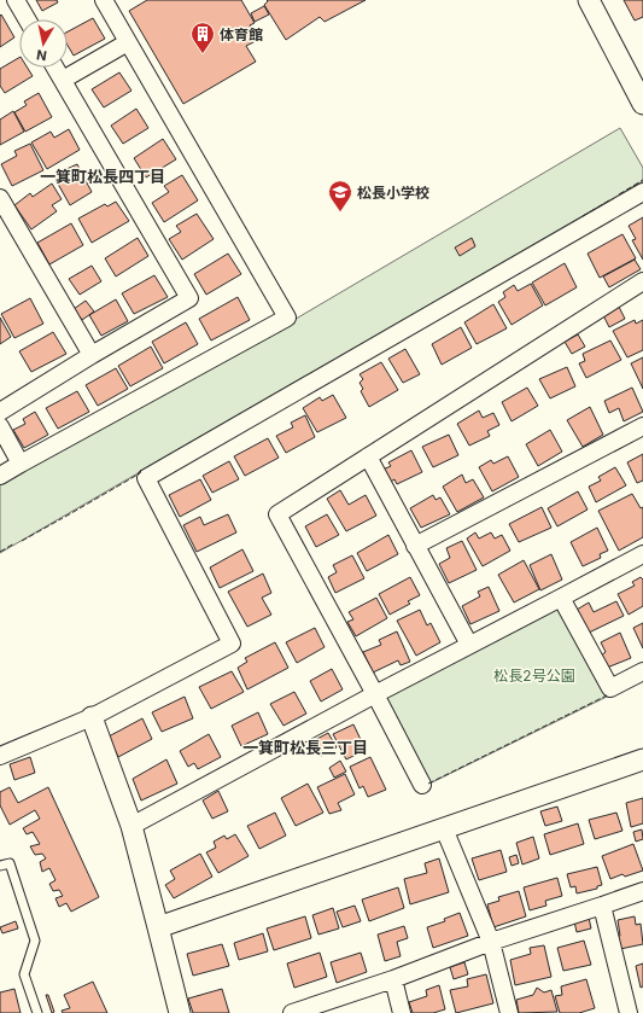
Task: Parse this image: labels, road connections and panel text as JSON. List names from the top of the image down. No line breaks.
{"districts":["一箕町松長四丁目","一箕町松長三丁目"],"parks":["松長2号公園"],"places":{"building":["体育館"],"school or university":["松長小学校"]},"north":"bottom"}
